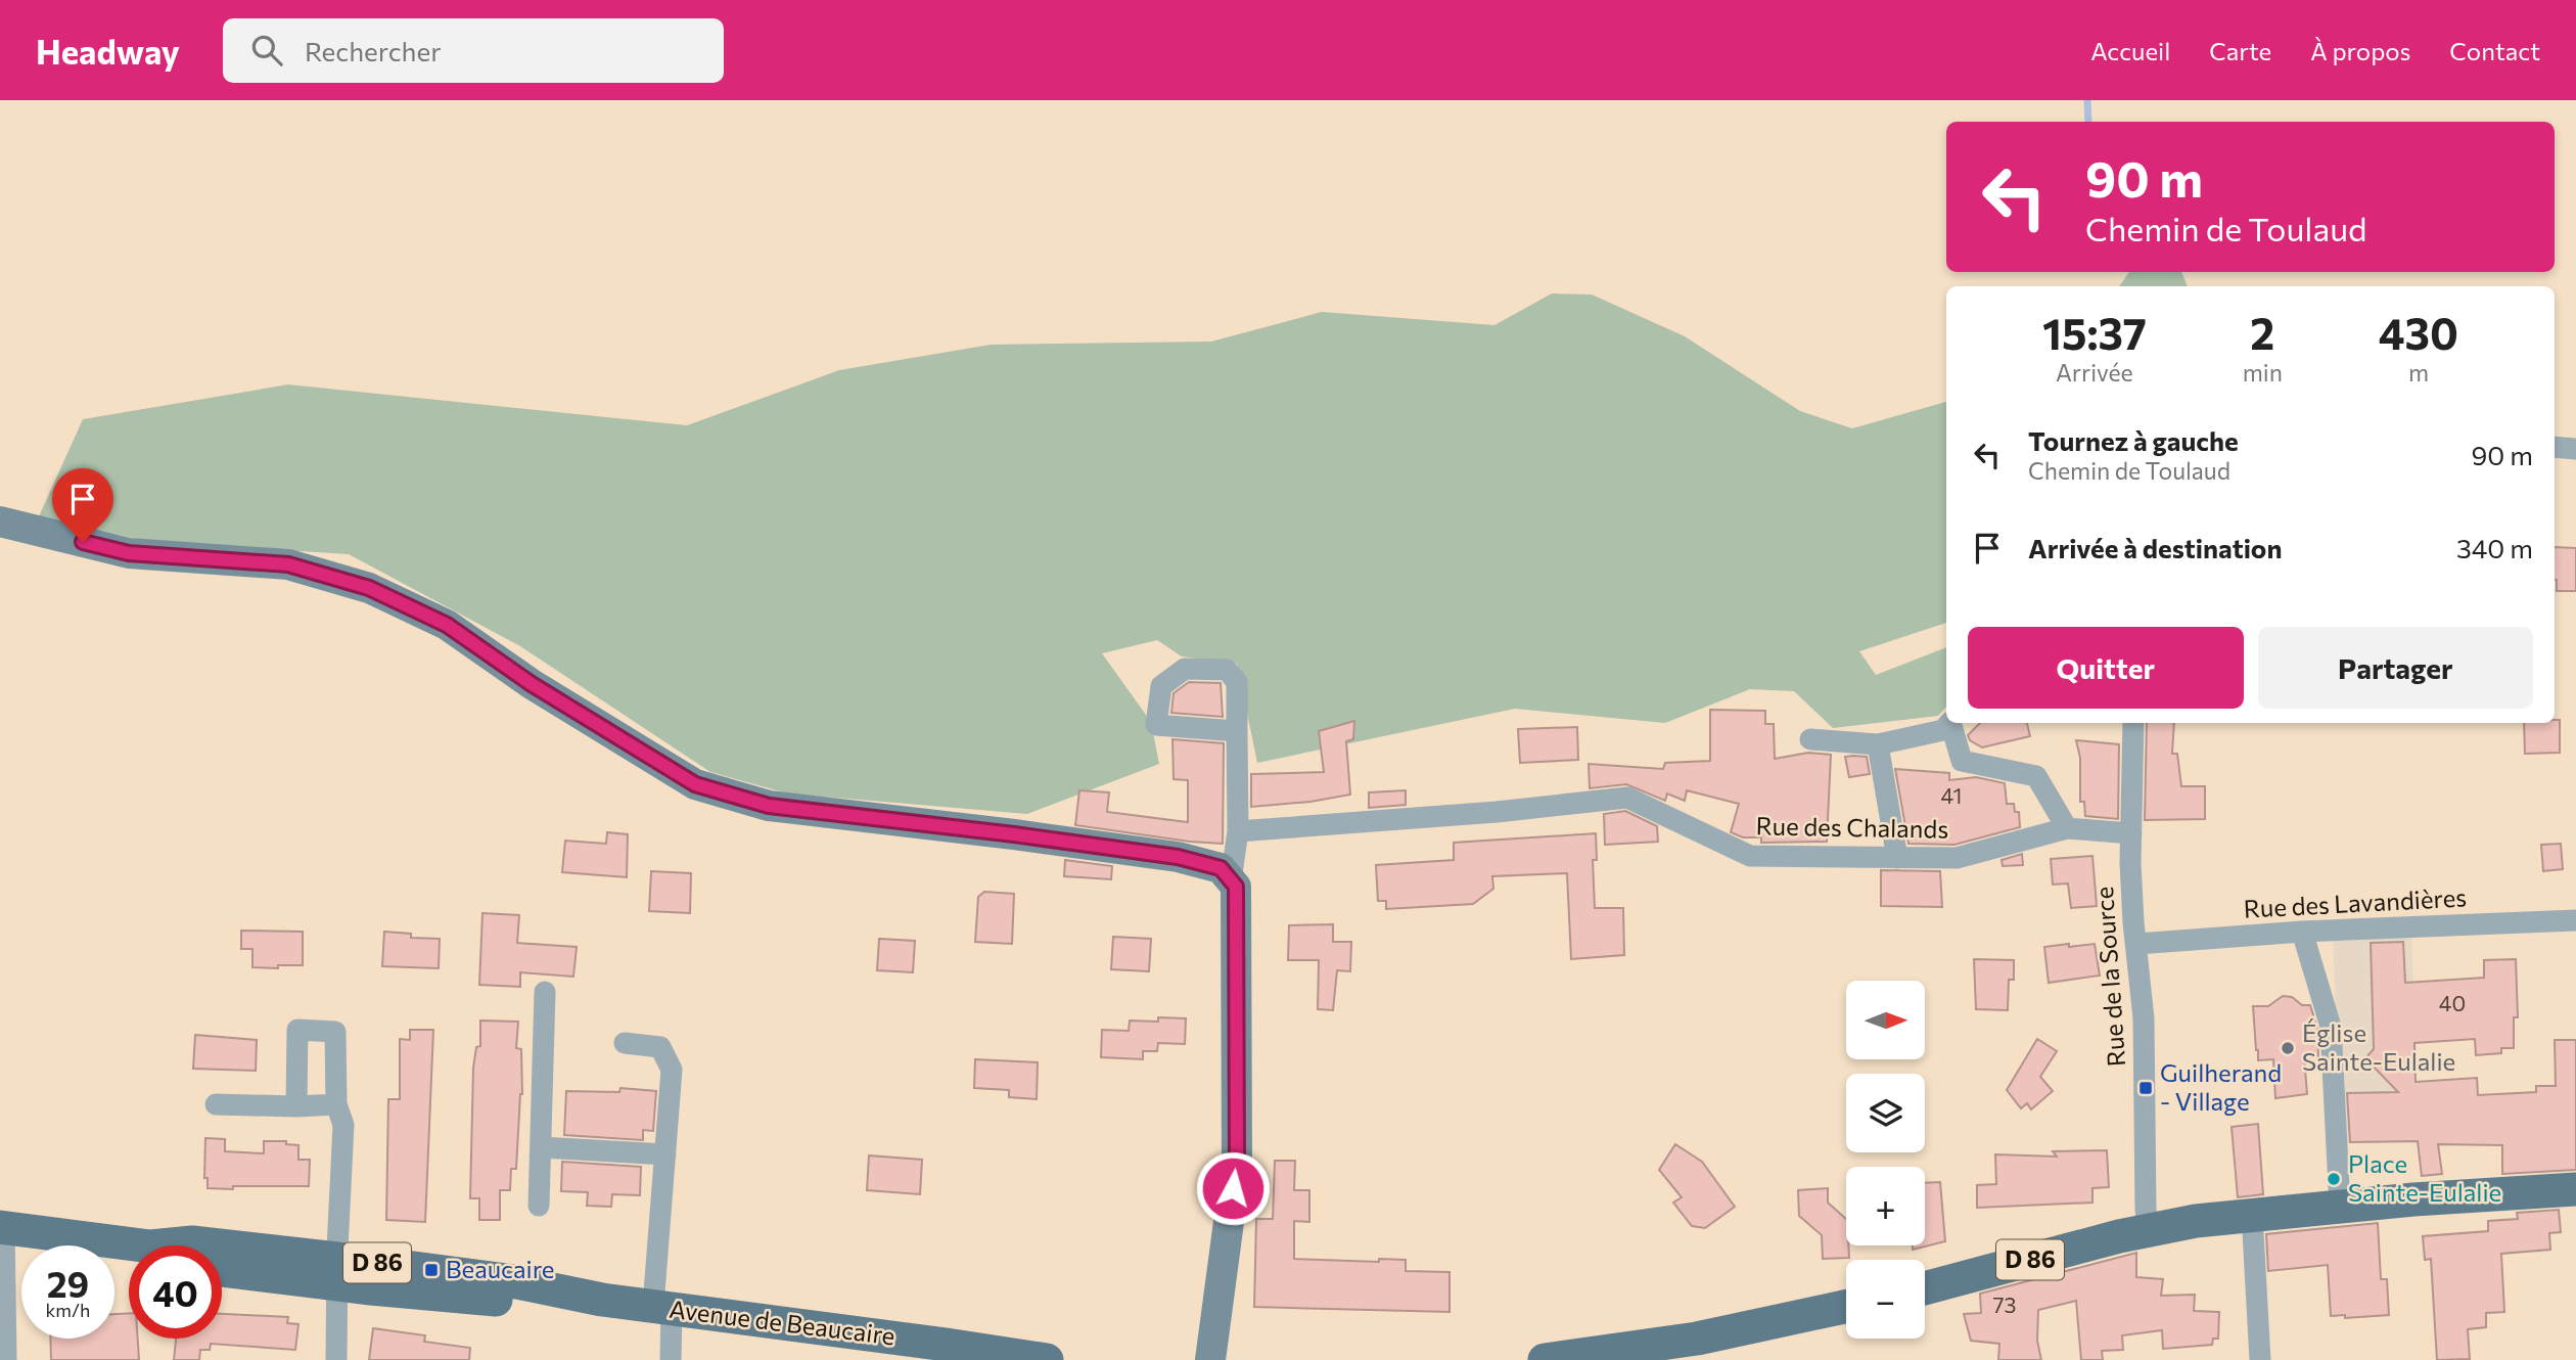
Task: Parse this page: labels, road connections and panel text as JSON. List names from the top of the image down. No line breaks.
{"streets":{"main road":["D 86","Avenue de Beaucaire"],"street":["Rue des Chalands","Rue des Lavandières","Rue de la Source"]},"crossings":[["Rue des Chalands","Rue de la Source"],["Rue des Lavandières","Rue de la Source"],["Rue de la Source","D 86"]],"places":{"other":["Église Sainte-Eulalie","Place Sainte-Eulalie"],"transit":["Guilherand - Village","Beaucaire"]},"house_numbers":["41","40","73"],"north":"right","page":{"header":"Headway","search":"Rechercher","nav":["Accueil","Carte","À propos","Contact"],"turn":["90 m","Chemin de Toulaud"],"eta":["15:37","Arrivée","2","min","430","m"],"list":[{"name":"Tournez à gauche","note":"Chemin de Toulaud","value":"90 m"},{"name":"Arrivée à destination","value":"340 m"}],"buttons":["Quitter","Partager"],"map_buttons":["+","−"],"speed":"29 km/h","limit":"40"}}
